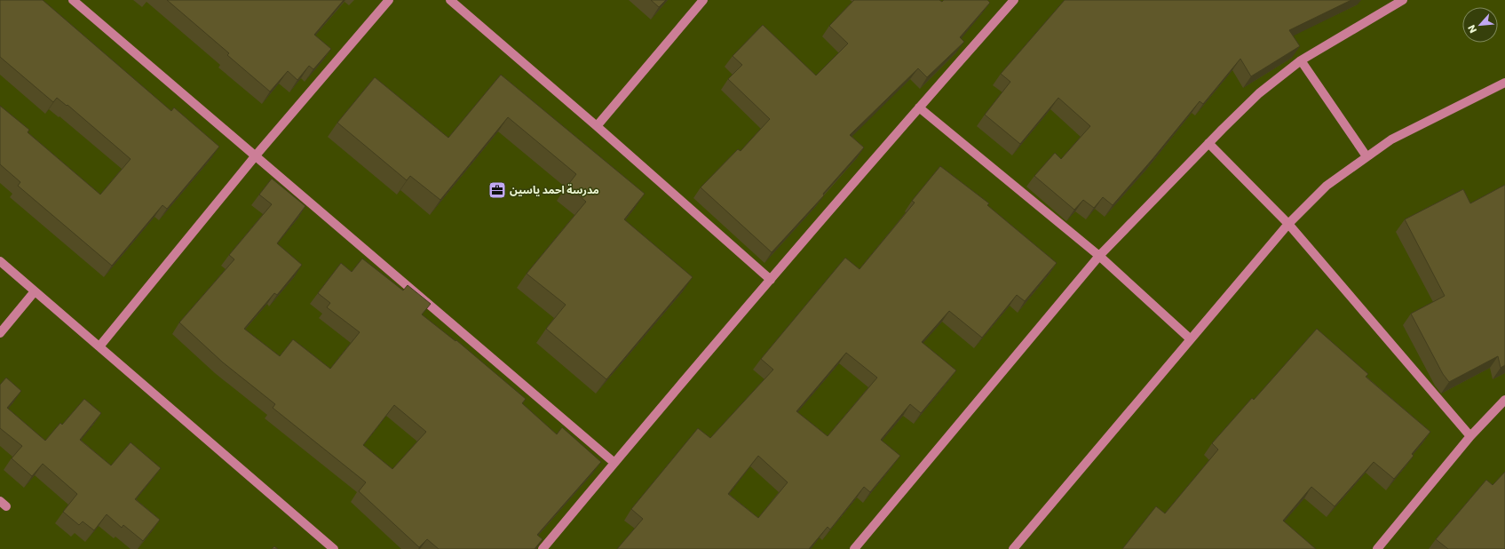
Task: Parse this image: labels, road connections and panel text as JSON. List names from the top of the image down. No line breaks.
{"places":{"office":["مدرسة احمد ياسين"]},"north":"bottom left"}
